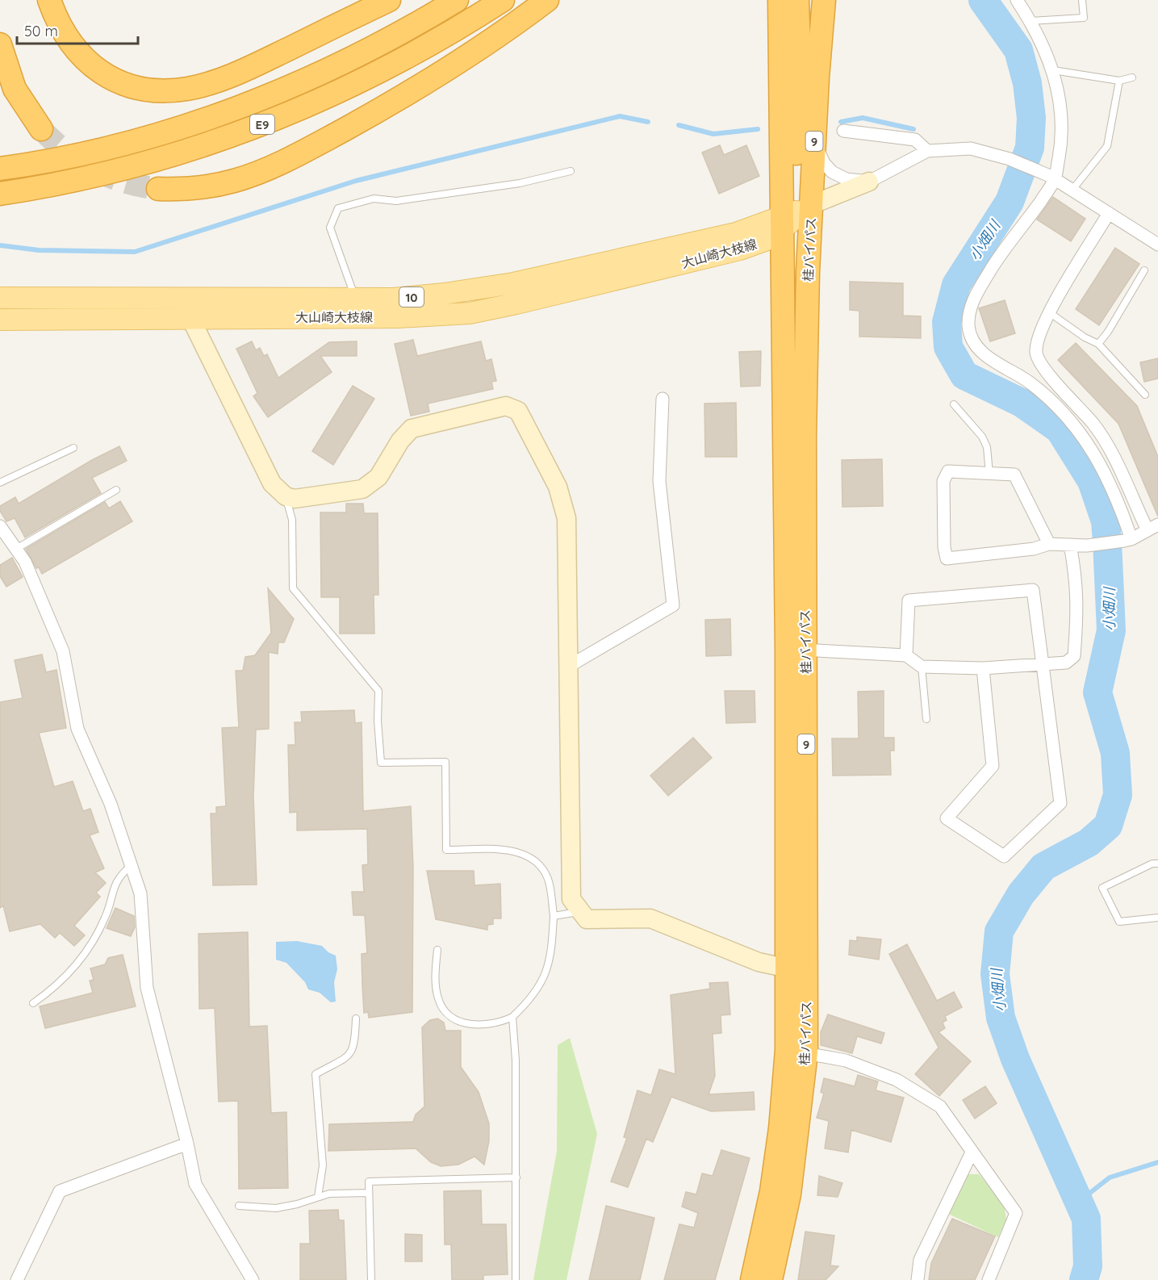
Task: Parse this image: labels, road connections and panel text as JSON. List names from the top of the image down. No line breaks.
{"streets":{"highway":["E9","9","桂バイパス"],"main road":["大山崎大枝線","10"]},"crossings":[["桂バイパス","大山崎大枝線"]],"water":["小畑川"],"scale_bar":"50 m"}
